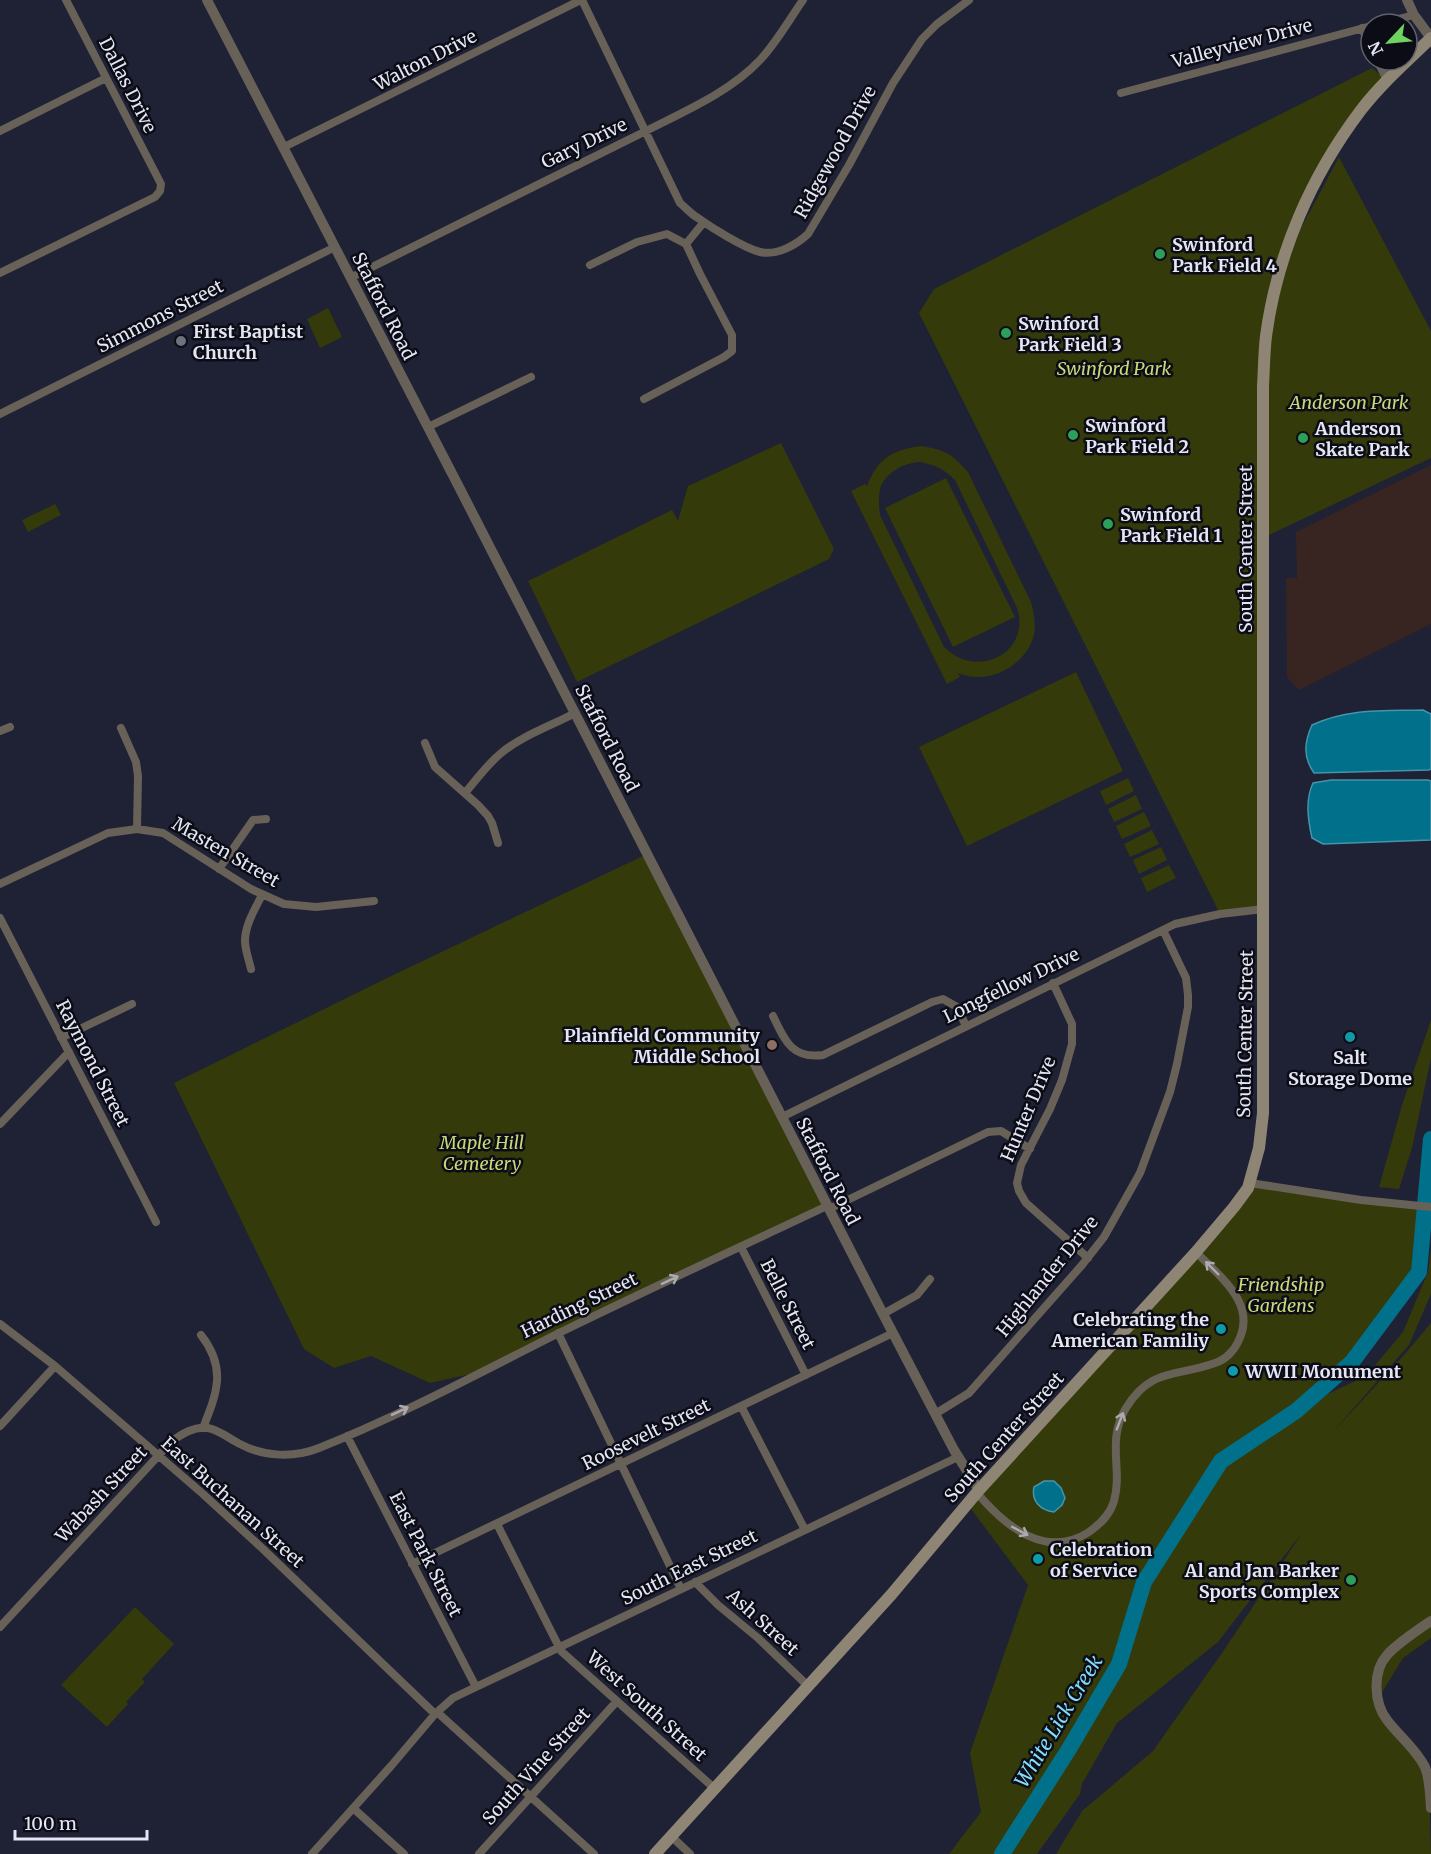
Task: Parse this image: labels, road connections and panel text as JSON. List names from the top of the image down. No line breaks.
{"streets":{"main road":["South Center Street"],"street":["Valleyview Drive","Walton Drive","Dallas Drive","Gary Drive","Ridgewood Drive","Stafford Road","Simmons Street","Masten Street","Longfellow Drive","Raymond Street","Hunter Drive","Highlander Drive","Belle Street","Harding Street","Roosevelt Street","Wabash Street","East Buchanan Street","East Park Street","South East Street","Ash Street","West South Street","South Vine Street"]},"crossings":[["Walton Drive","Ridgewood Drive"],["Walton Drive","Stafford Road"],["Gary Drive","Ridgewood Drive"],["Gary Drive","Stafford Road"],["Stafford Road","Simmons Street"],["Stafford Road","South Center Street"],["Stafford Road","Longfellow Drive"],["Stafford Road","Highlander Drive"],["Stafford Road","Harding Street"],["Stafford Road","Roosevelt Street"],["Stafford Road","South East Street"],["South Center Street","Longfellow Drive"],["South Center Street","Ash Street"],["South Center Street","West South Street"],["Longfellow Drive","Hunter Drive"],["Longfellow Drive","Highlander Drive"],["Hunter Drive","Highlander Drive"],["Hunter Drive","Harding Street"],["Belle Street","Harding Street"],["Belle Street","Roosevelt Street"],["Harding Street","East Park Street"],["Roosevelt Street","East Park Street"],["Roosevelt Street","West South Street"],["Wabash Street","East Buchanan Street"],["East Buchanan Street","South East Street"],["East Buchanan Street","South Vine Street"],["East Park Street","South East Street"],["South East Street","Ash Street"],["South East Street","West South Street"],["West South Street","South Vine Street"]],"one_way":["Harding Street"],"water":["White Lick Creek"],"parks":["Swinford Park","Anderson Park","Maple Hill Cemetery","Friendship Gardens"],"places":["Swinford Park Field 4","Swinford Park Field 3","First Baptist Church","Swinford Park Field 2","Anderson Skate Park","Swinford Park Field 1","Salt Storage Dome","Plainfield Community Middle School","Celebrating the American Familiy","WWII Monument","Celebration of Service","Al and Jan Barker Sports Complex"],"scale_bar":"100 m","north":"bottom left"}
